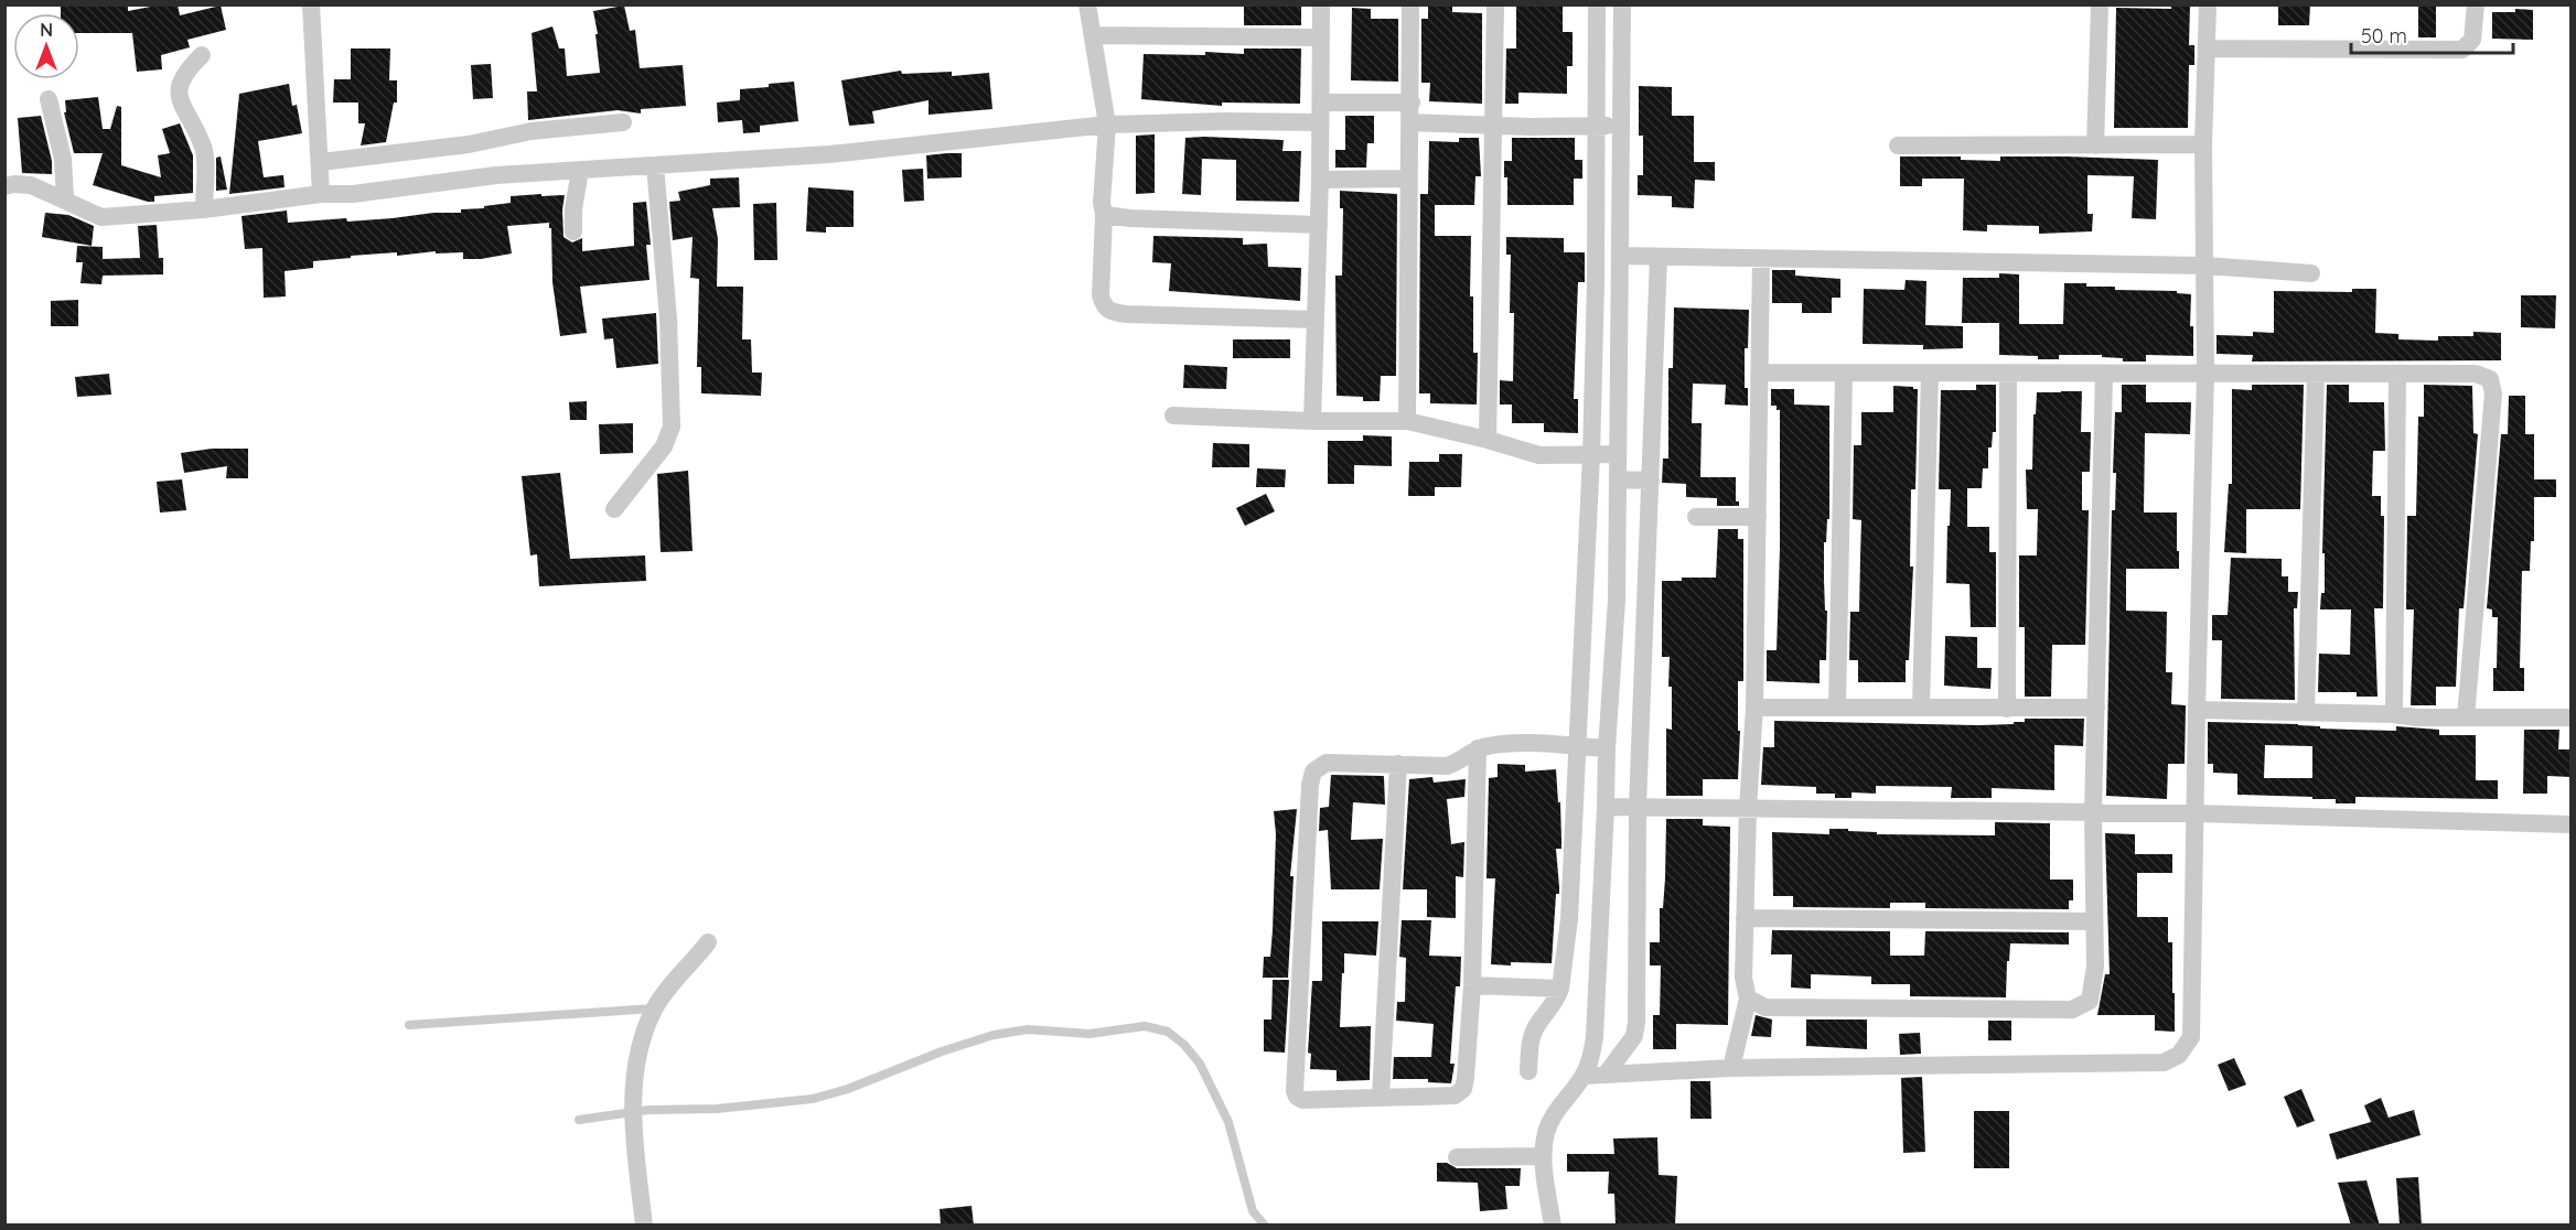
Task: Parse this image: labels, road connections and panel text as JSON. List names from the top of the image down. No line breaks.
{"scale_bar":"50 m","north":"top"}
